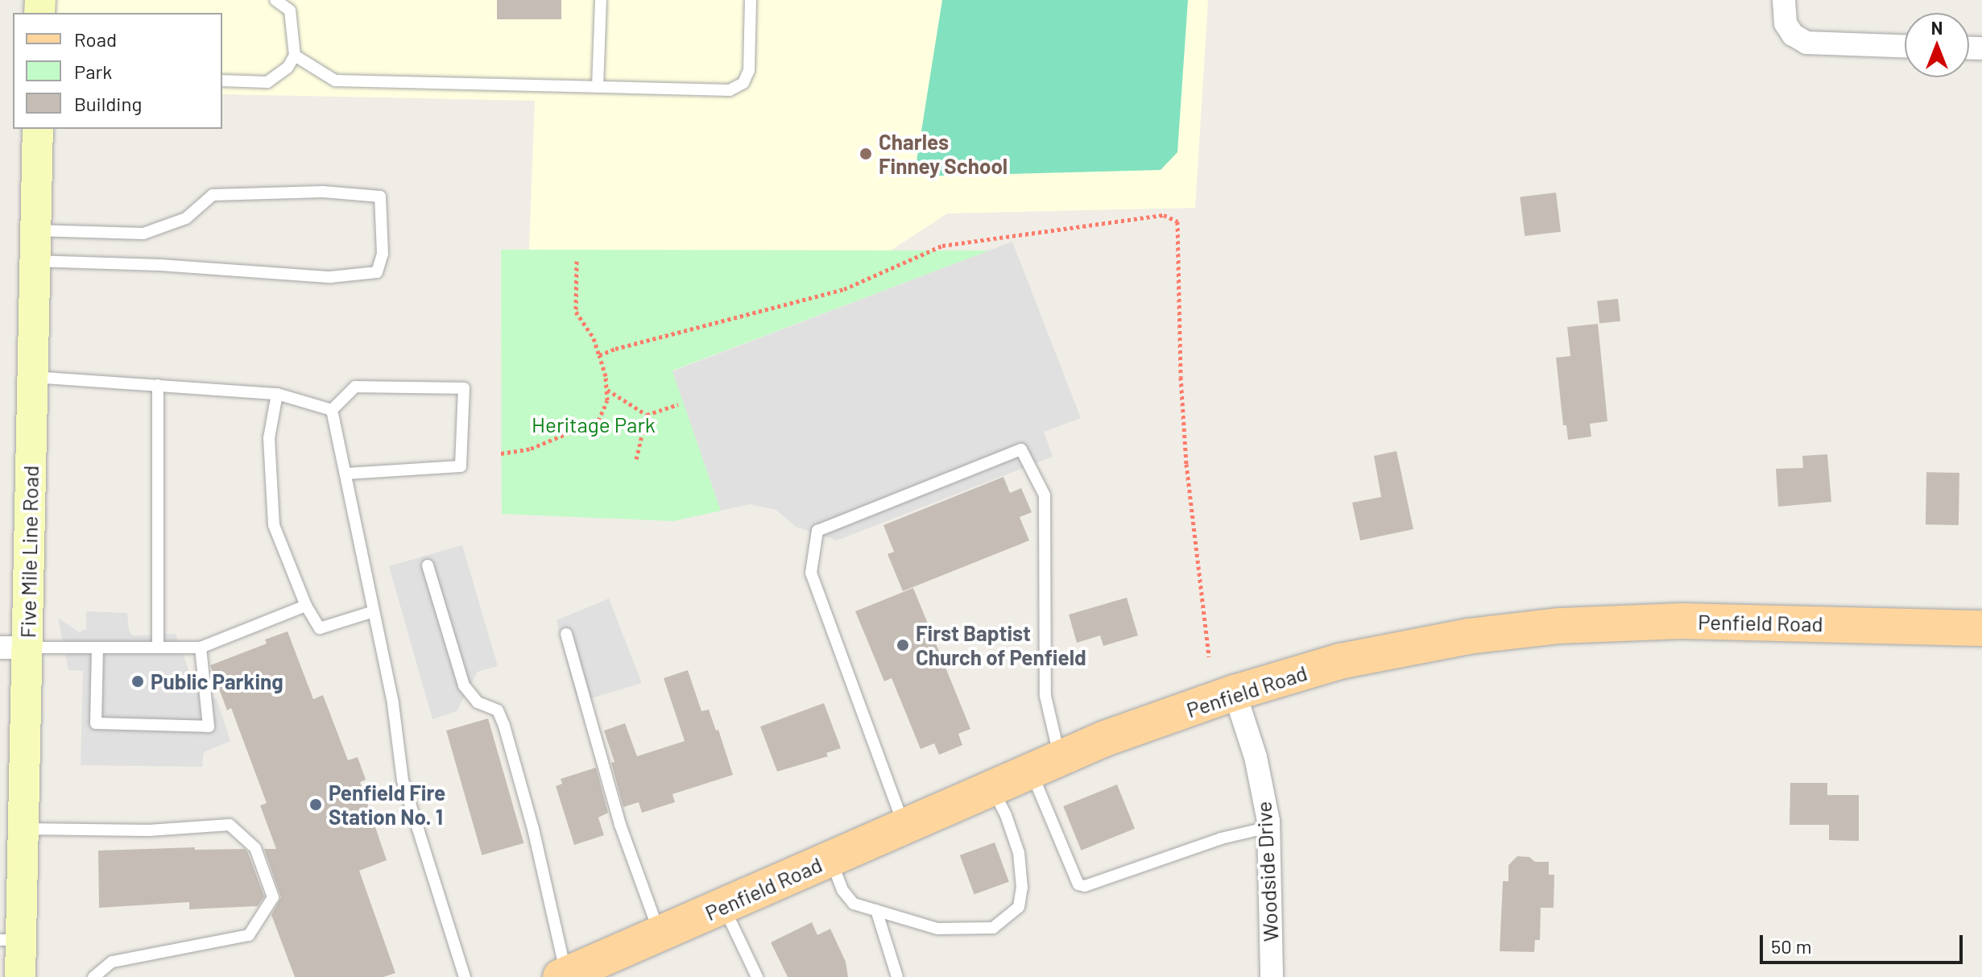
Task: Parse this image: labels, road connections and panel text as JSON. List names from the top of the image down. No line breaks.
{"streets":{"main road":["Five Mile Line Road","Penfield Road"],"street":["Woodside Drive"]},"crossings":[["Penfield Road","Woodside Drive"]],"parks":["Heritage Park"],"places":["Charles Finney School","First Baptist Church of Penfield","Public Parking","Penfield Fire Station No. 1"],"legend":["Road","Park","Building"],"scale_bar":"50 m","north":"top"}
